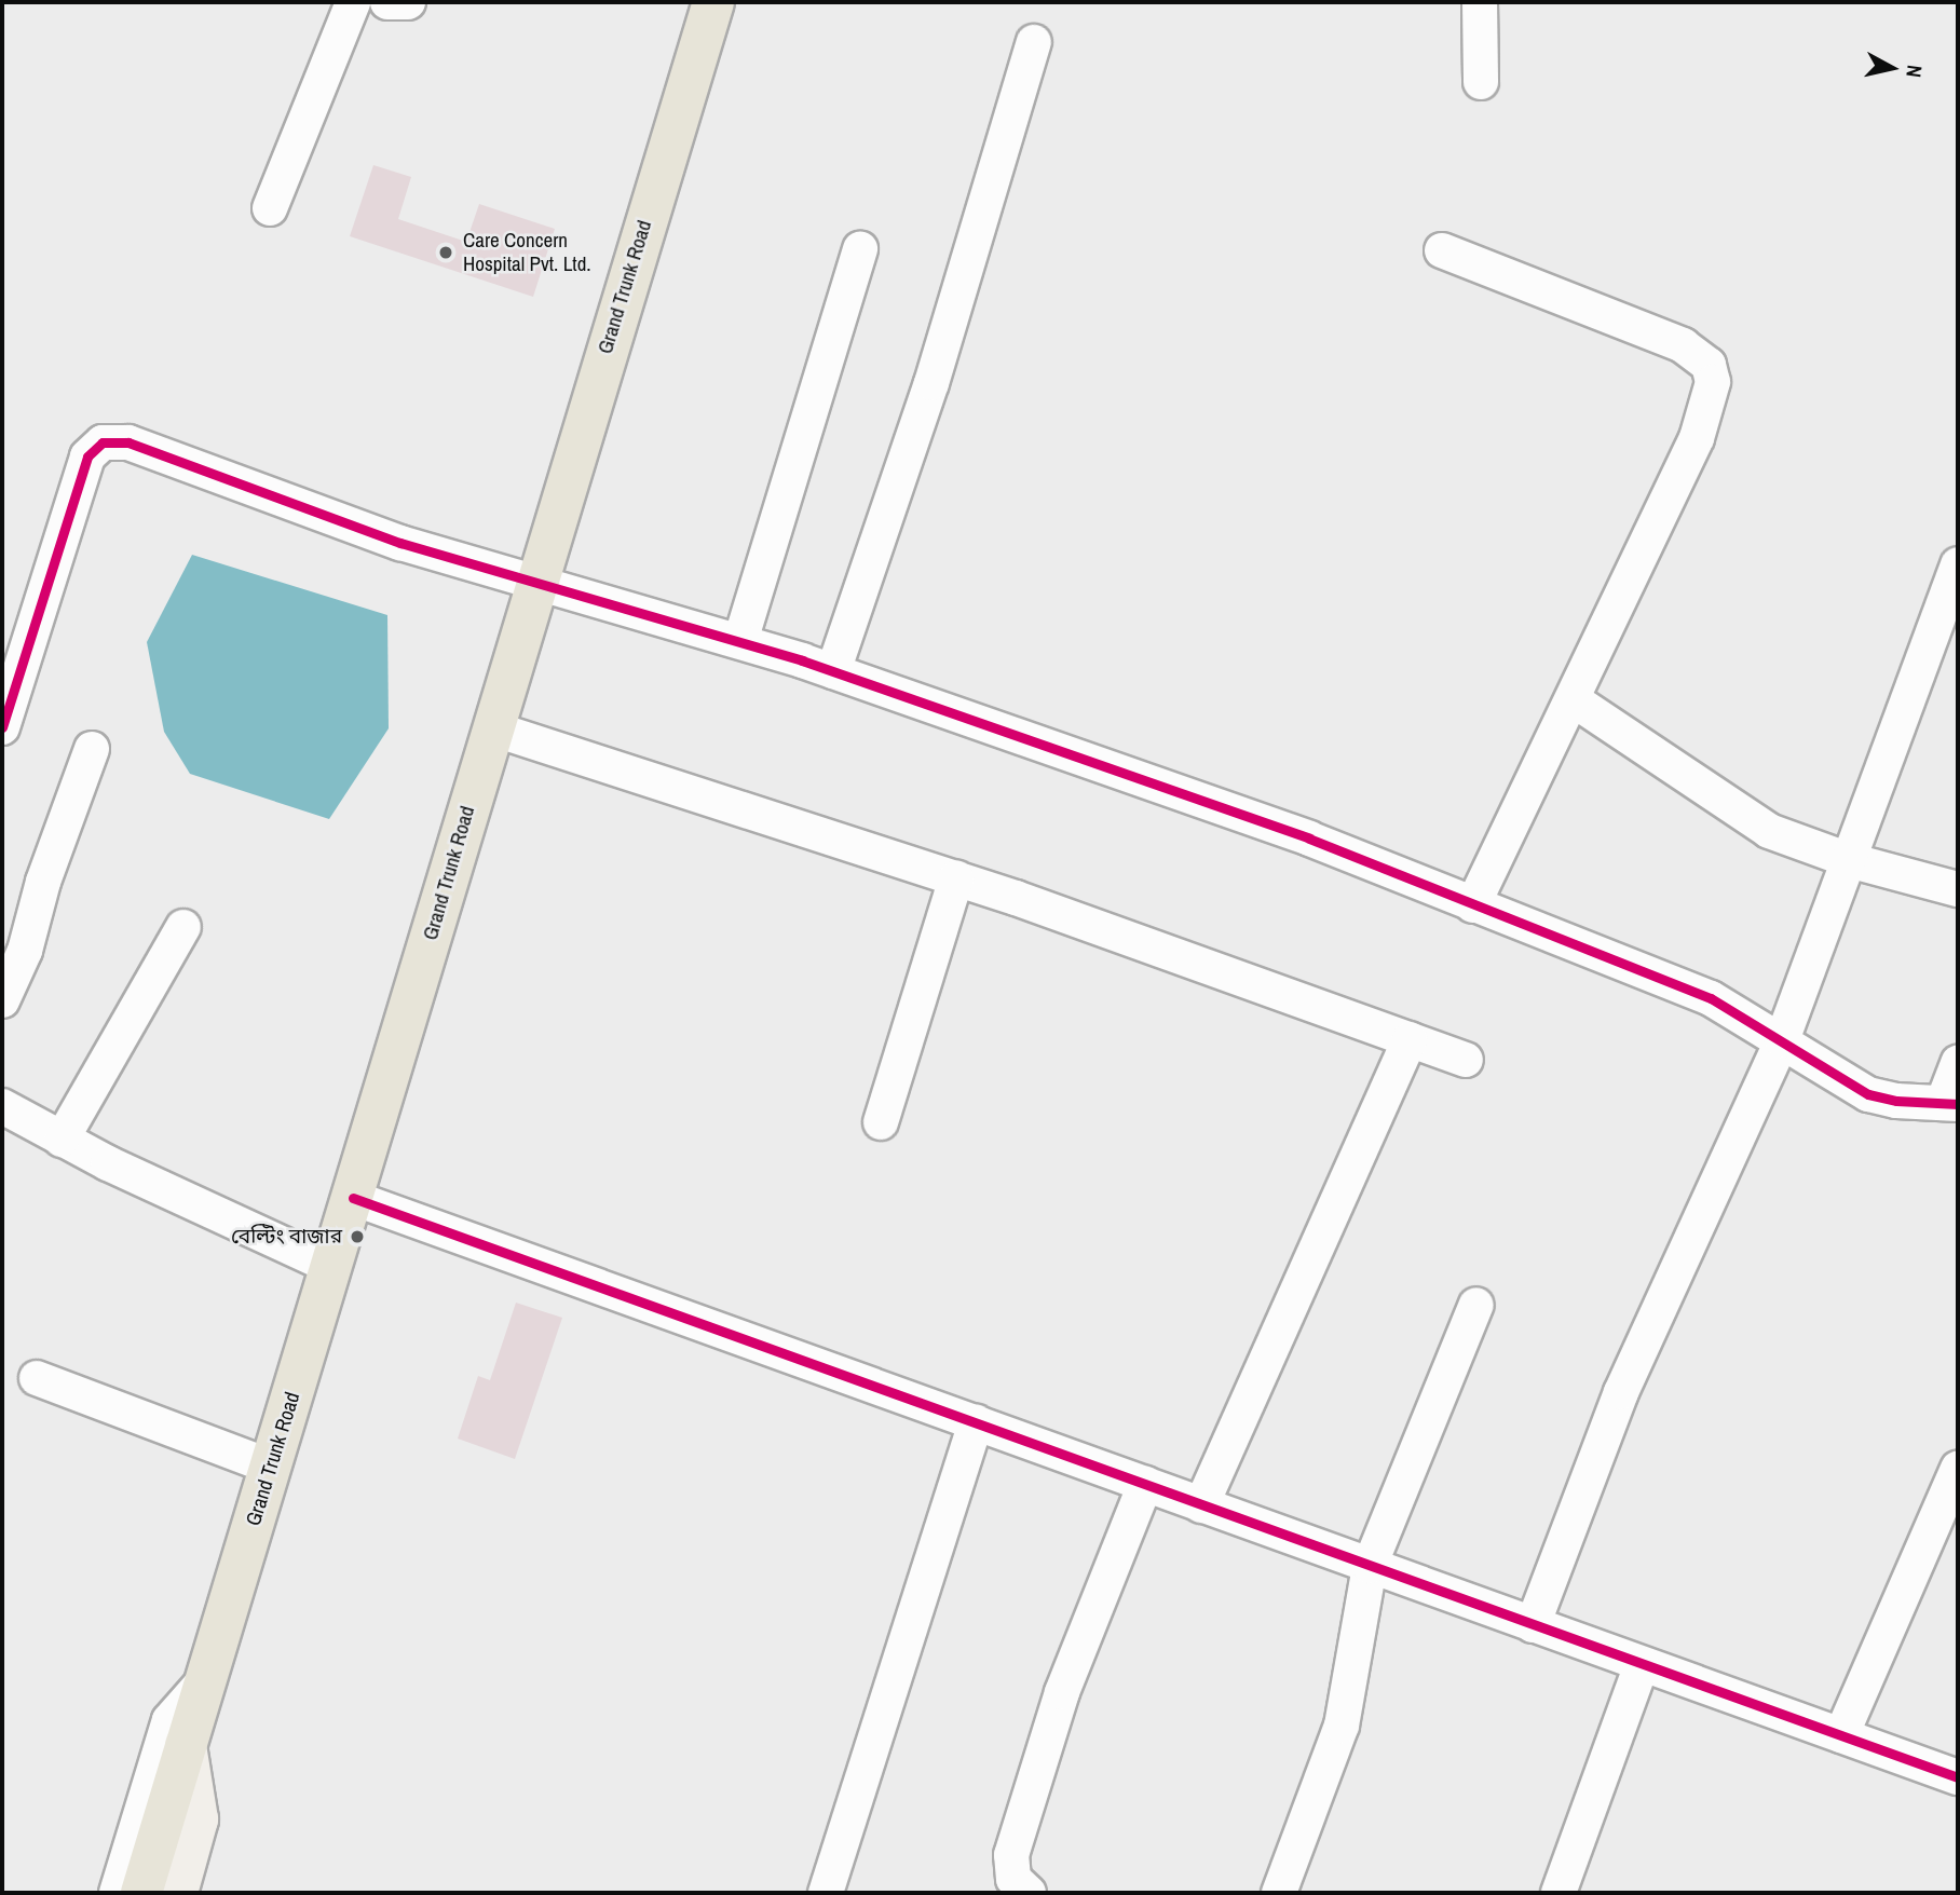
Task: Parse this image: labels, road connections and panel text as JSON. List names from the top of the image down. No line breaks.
{"streets":{"main road":["Grand Trunk Road"]},"places":["Care Concern Hospital Pvt. Ltd.","বেল্টিং বাজার"],"north":"right"}
